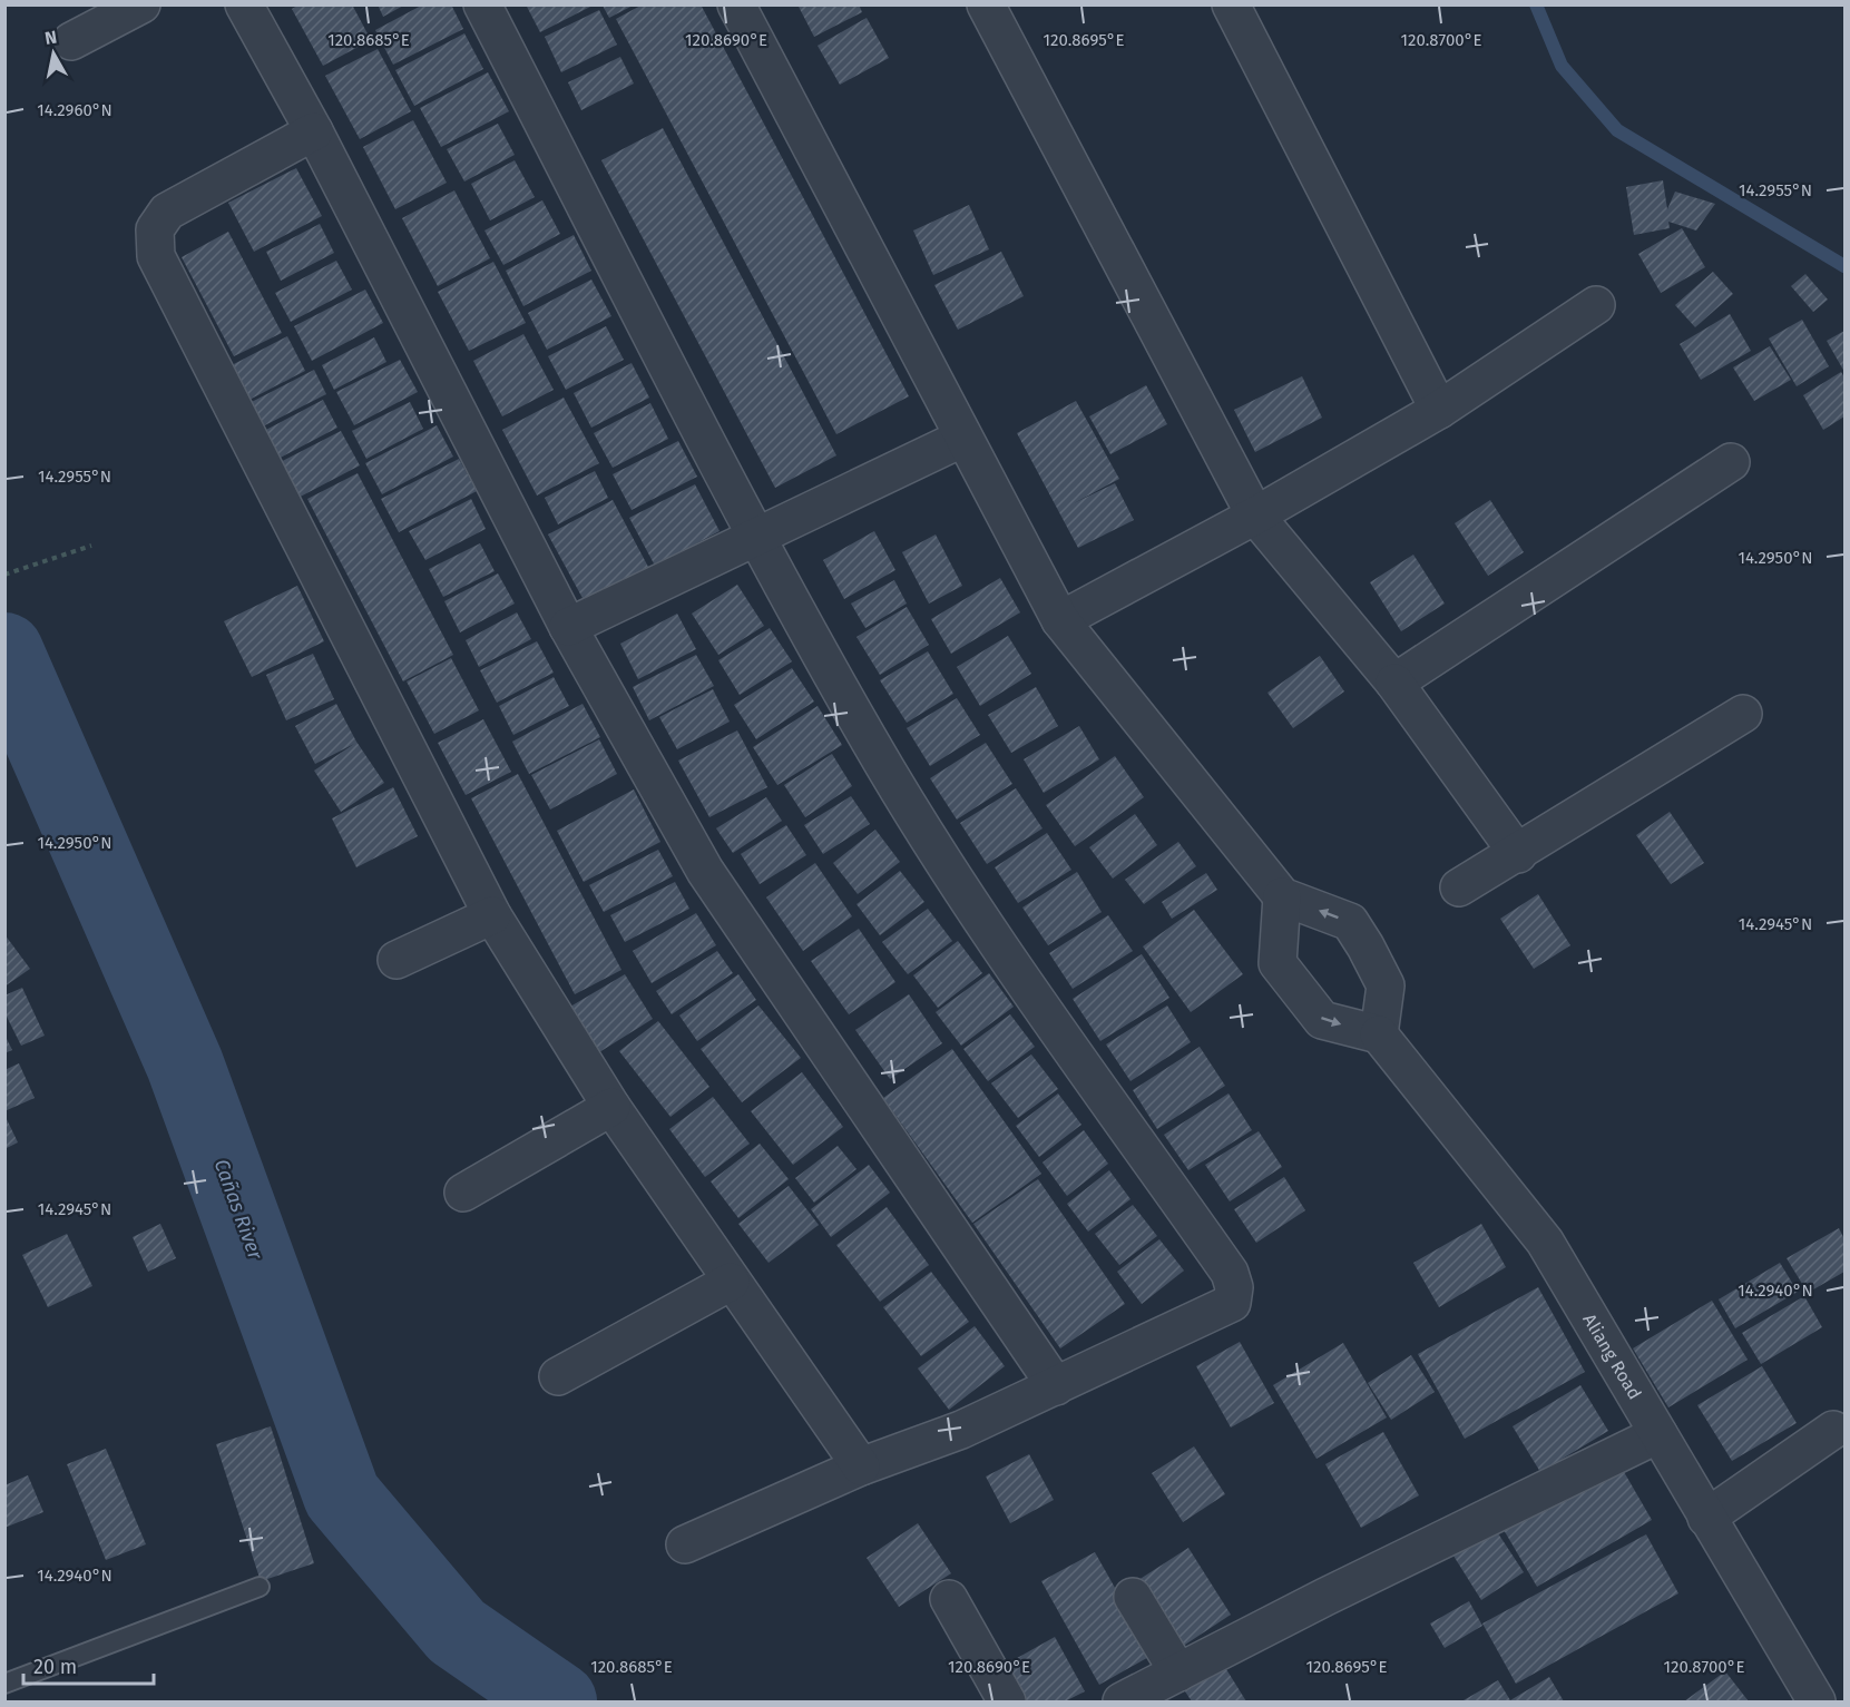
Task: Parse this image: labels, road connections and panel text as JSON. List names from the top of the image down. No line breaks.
{"streets":{"street":["Aliang Road"]},"water":["Cañas River"],"scale_bar":"20 m","north":"top","coordinates":["120.8685°E","120.8690°E","120.8695°E","120.8700°E","14.2960°N","14.2955°N","14.2950°N","14.2945°N","14.2940°N"]}
